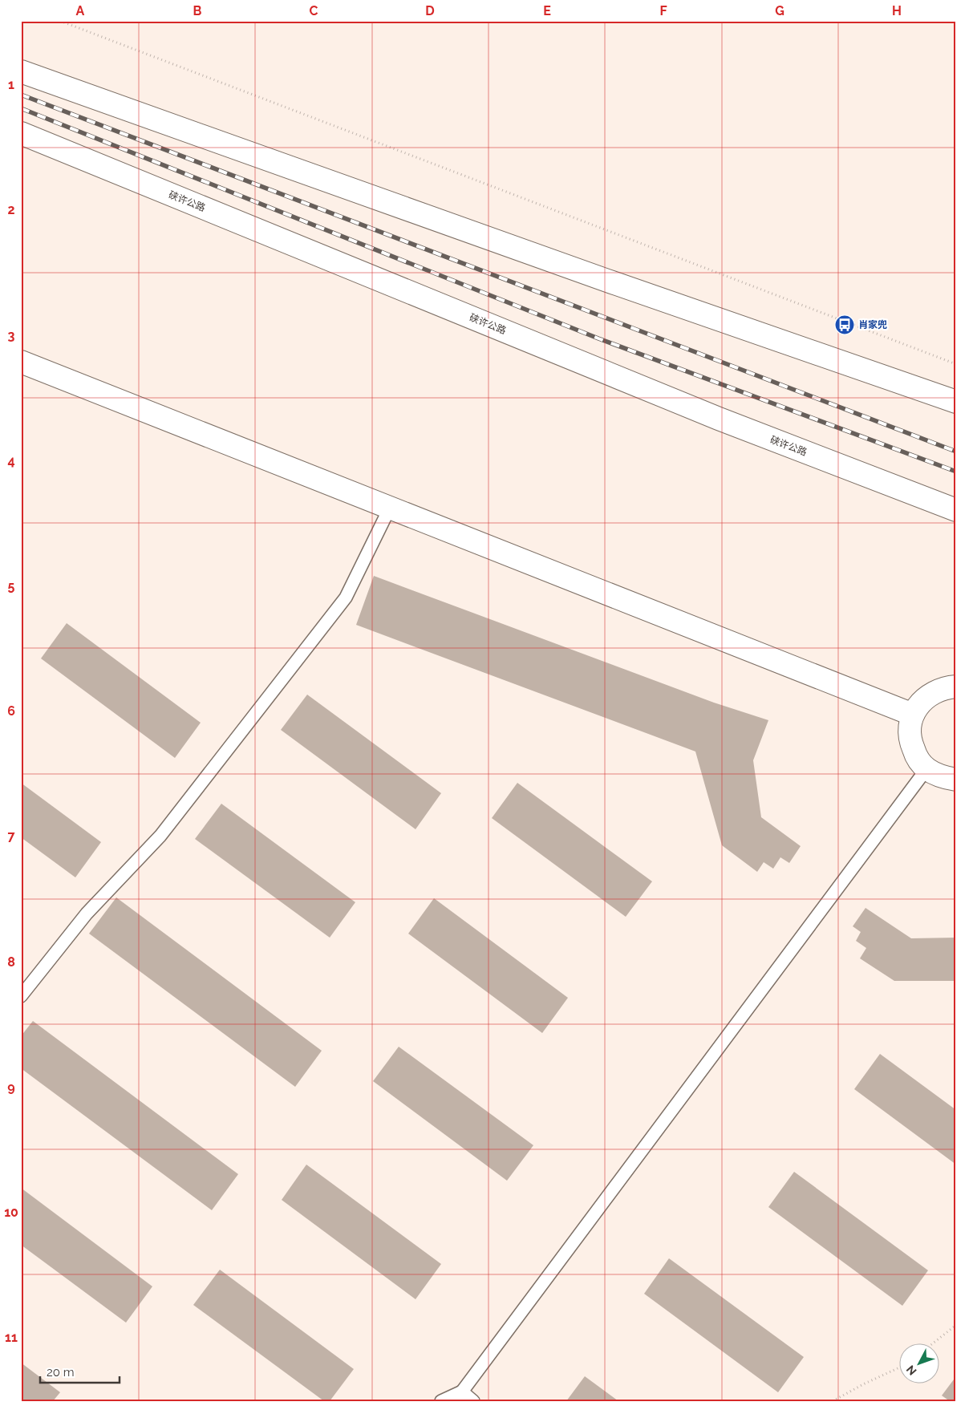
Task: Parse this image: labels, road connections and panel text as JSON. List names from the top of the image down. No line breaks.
{"streets":{"main road":["硖许公路"]},"places":{"bus stop":["肖家兜"]},"scale_bar":"20 m","north":"bottom left","grid":{"columns":["A","B","C","D","E","F","G","H"],"rows":["1","2","3","4","5","6","7","8","9","10","11"]}}
